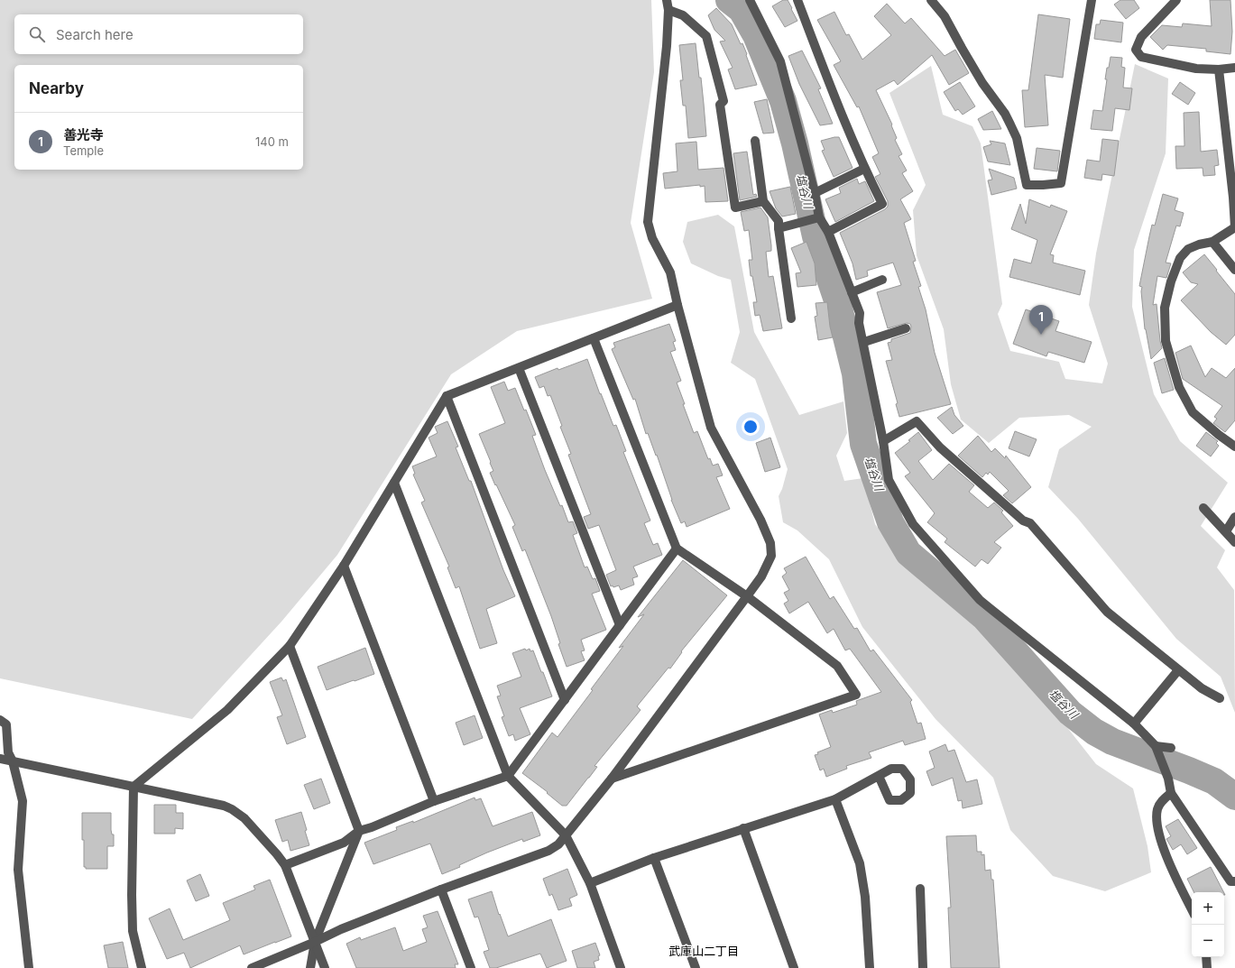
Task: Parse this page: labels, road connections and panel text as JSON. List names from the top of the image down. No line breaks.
{"districts":["武庫山二丁目"],"water":["塩谷川"],"page":{"search":"Search here","heading":"Nearby","list":[{"mark":"1","name":"善光寺","note":"Temple","value":"140 m"}],"pins":"1","map_buttons":["+","−"]}}
